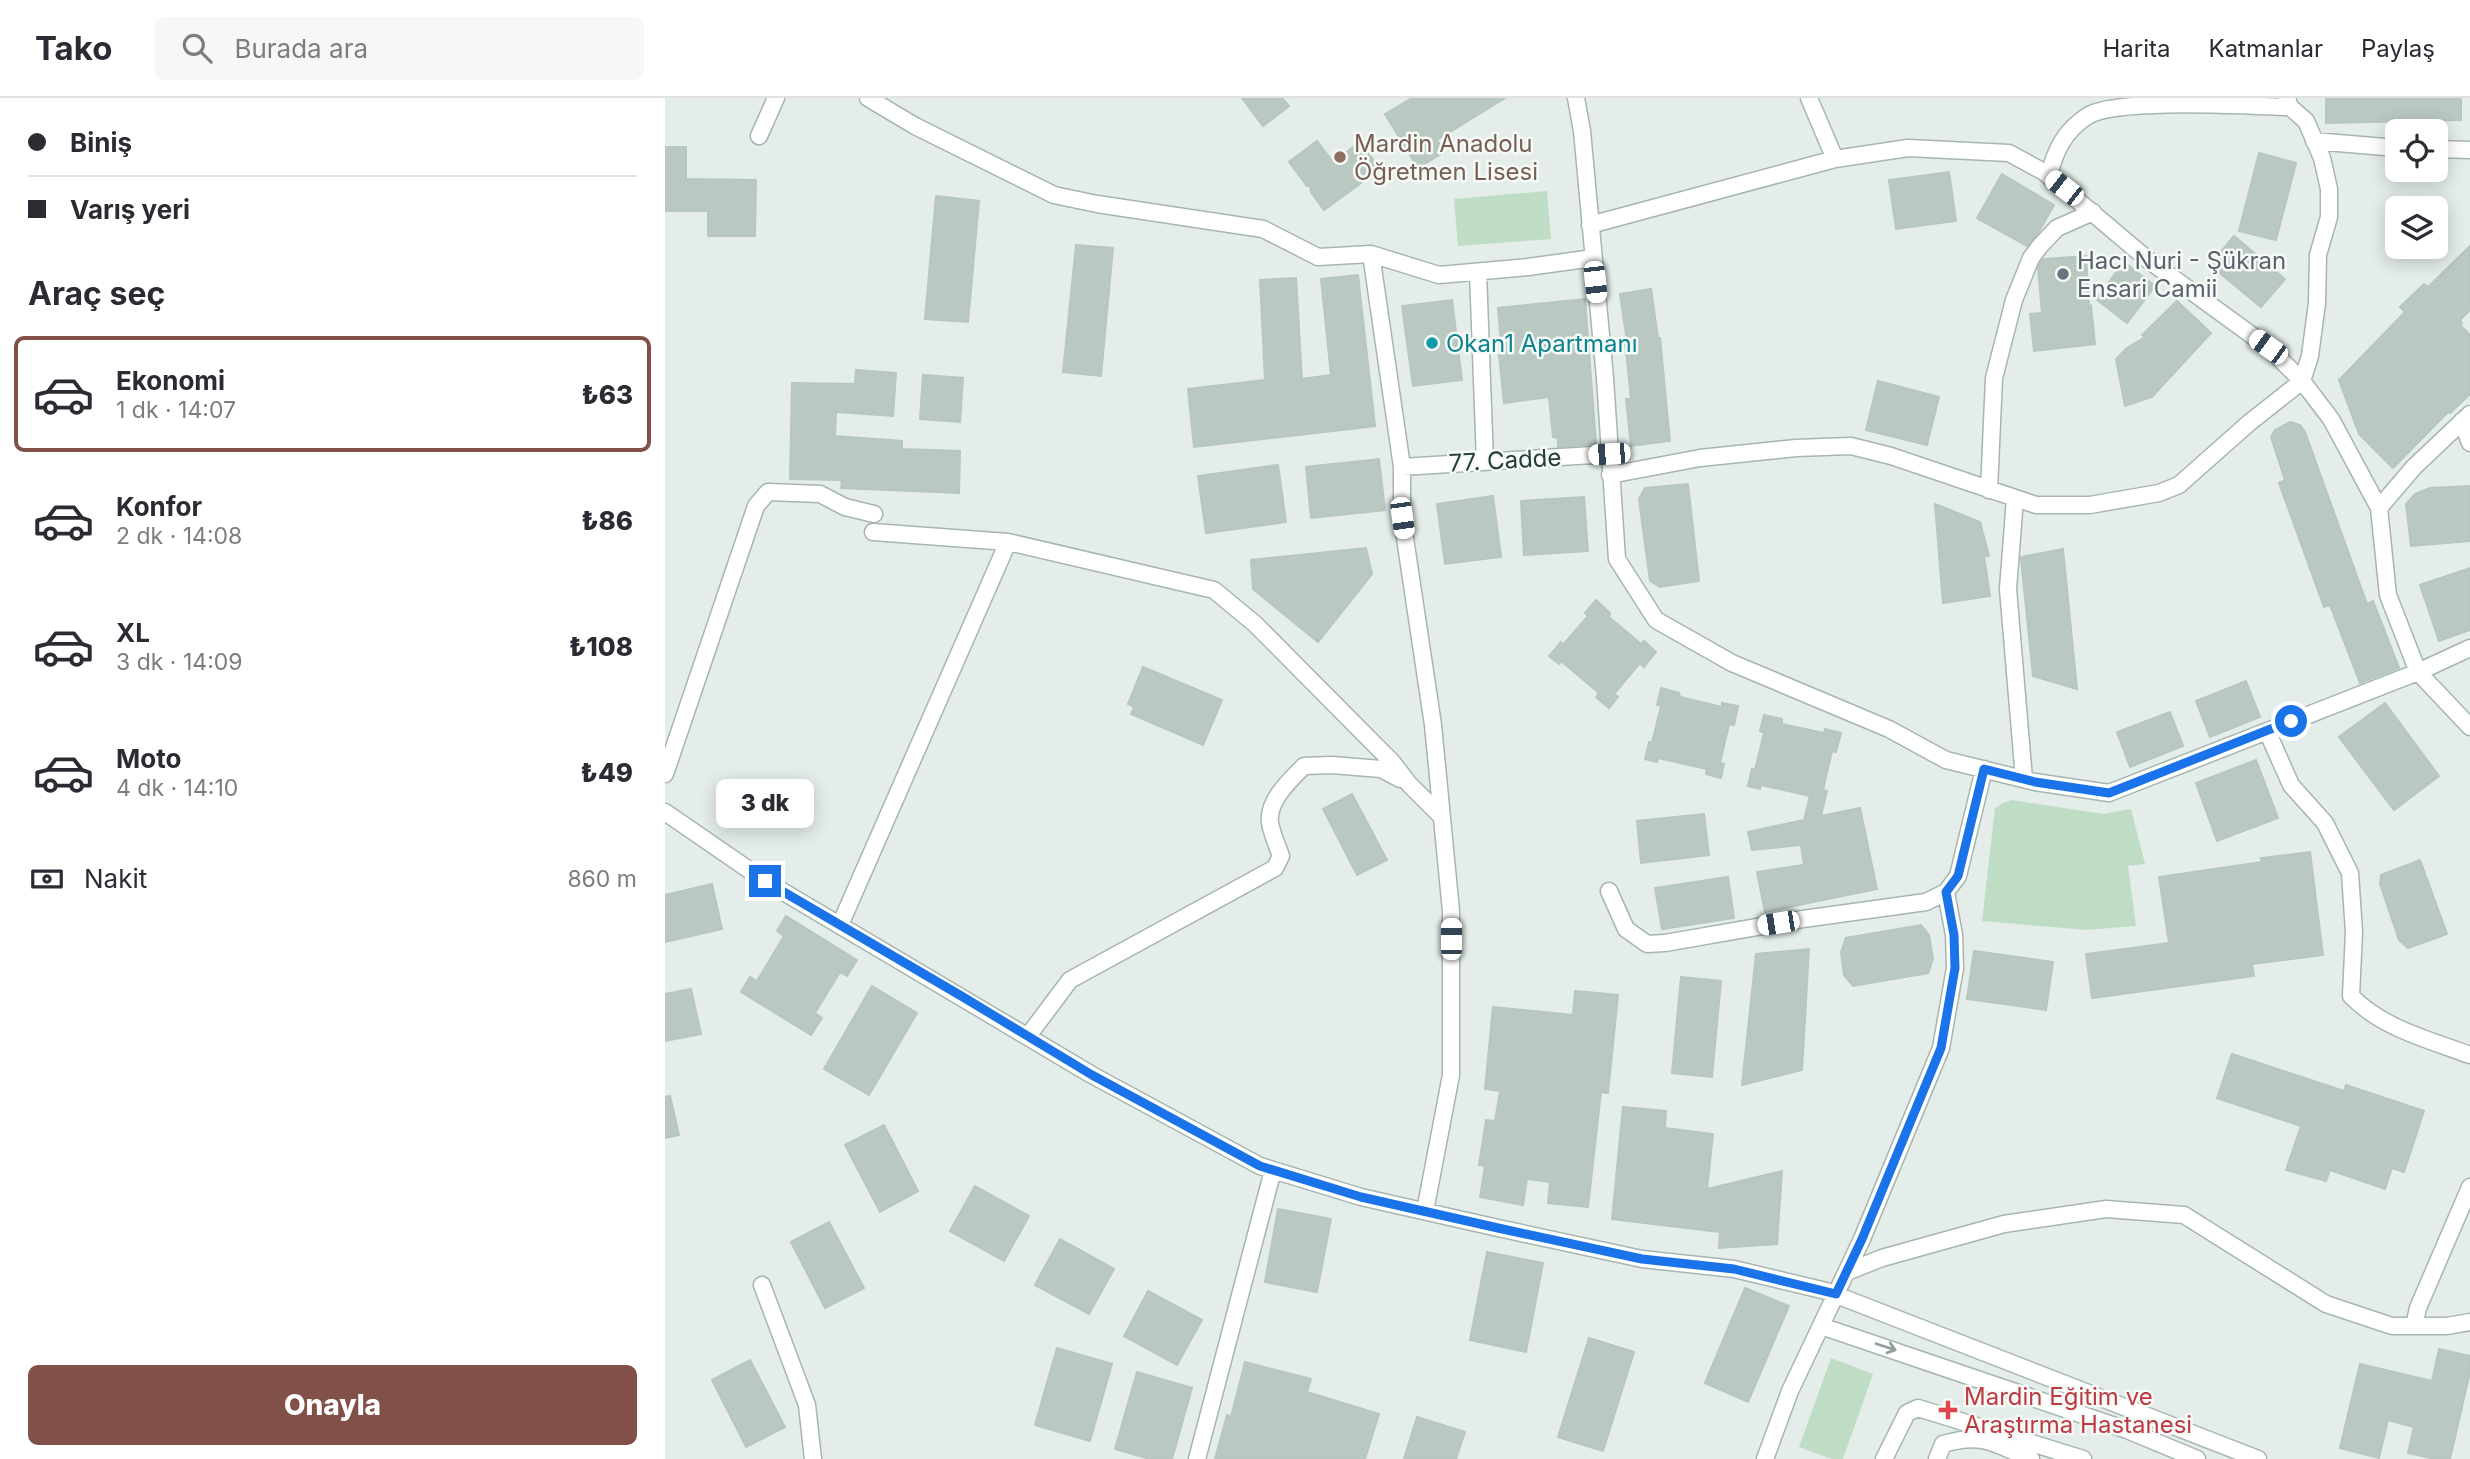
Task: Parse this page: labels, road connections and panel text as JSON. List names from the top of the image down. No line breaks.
{"streets":{"street":["77. Cadde"]},"places":{"other":["Mardin Anadolu Öğretmen Lisesi","Hacı Nuri - Şükran Ensari Camii","Okan1 Apartmanı"],"health":["Mardin Eğitim ve Araştırma Hastanesi"]},"page":{"header":"Tako","search":"Burada ara","nav":["Harita","Katmanlar","Paylaş"],"banner":["Biniş","Varış yeri"],"heading":"Araç seç","list":[{"name":"Ekonomi","note":"1 dk · 14:07","value":"₺63"},{"name":"Konfor","note":"2 dk · 14:08","value":"₺86"},{"name":"XL","note":"3 dk · 14:09","value":"₺108"},{"name":"Moto","note":"4 dk · 14:10","value":"₺49"}],"bubble":"3 dk","pay":["Nakit","860 m"],"buttons":"Onayla"}}
